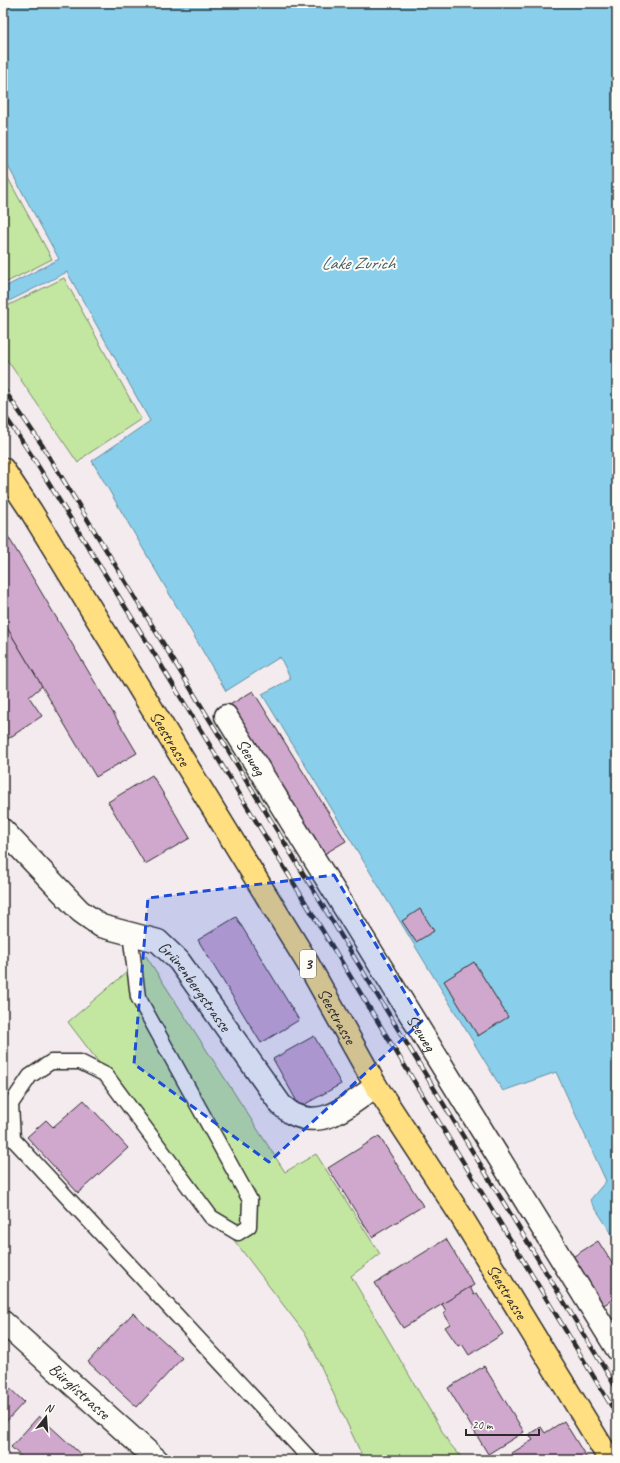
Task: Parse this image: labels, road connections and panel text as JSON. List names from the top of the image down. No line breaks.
{"streets":{"main road":["Seestrasse","3"],"street":["Seeweg","Grünenbergstrasse","Bürglistrasse"]},"crossings":[["Seestrasse","Grünenbergstrasse"]],"water":["Lake Zurich"],"scale_bar":"20 m","north":"top"}
